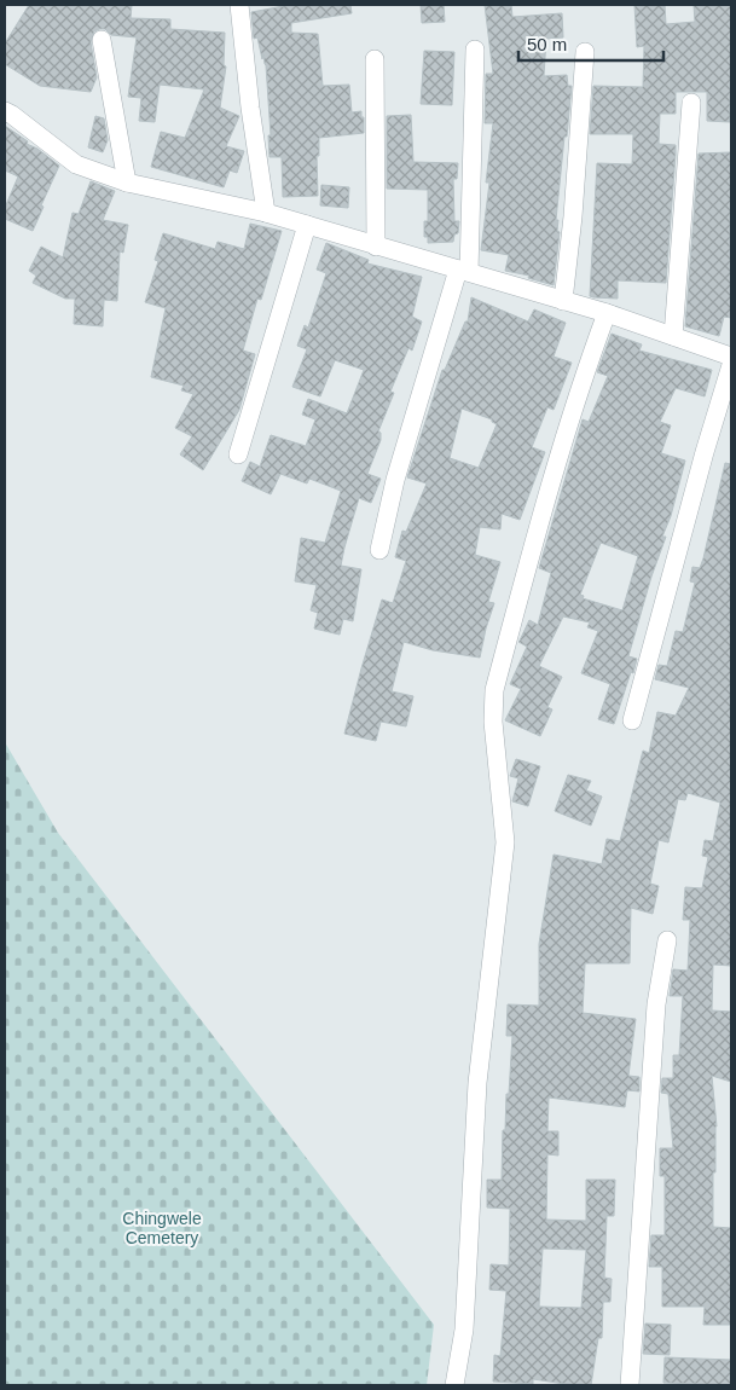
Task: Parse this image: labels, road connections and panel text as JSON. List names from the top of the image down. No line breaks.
{"parks":["Chingwele Cemetery"],"scale_bar":"50 m"}
